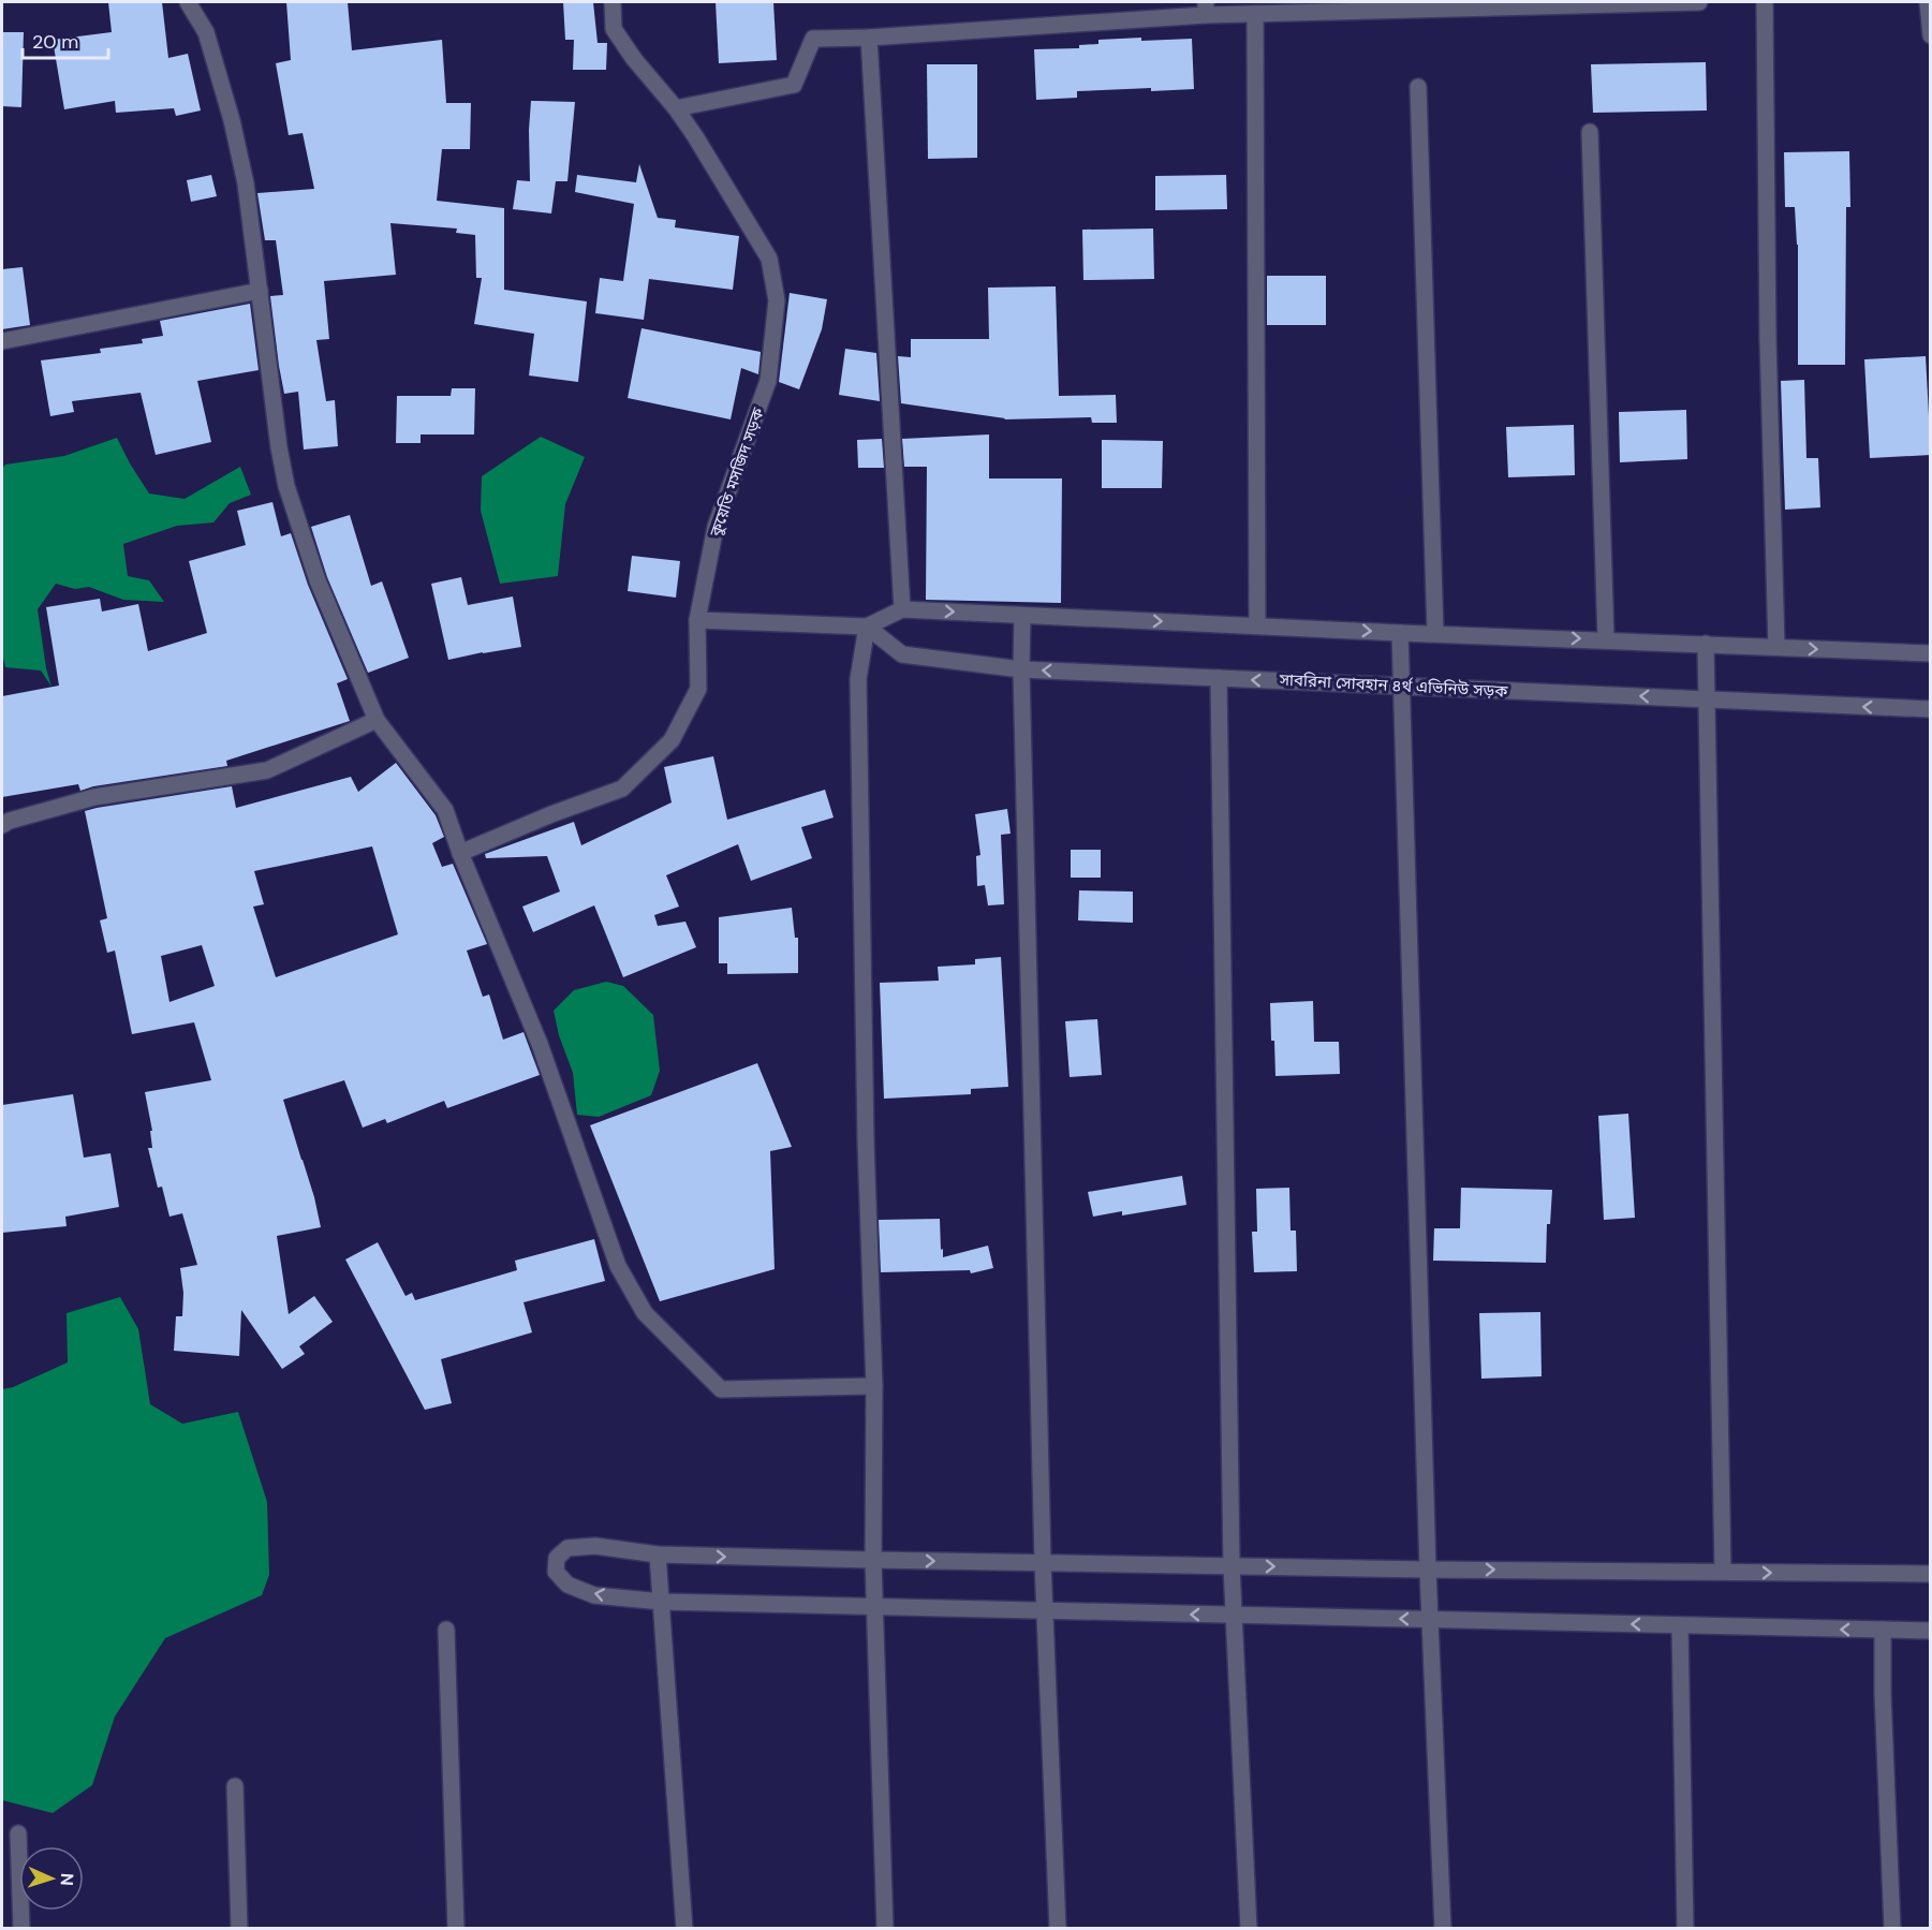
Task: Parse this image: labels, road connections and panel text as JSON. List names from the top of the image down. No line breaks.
{"streets":{"street":["কুয়েতি মসজিদ সড়ক","সাবরিনা সোবহান ৪র্থ এভিনিউ সড়ক"]},"scale_bar":"20 m","north":"right"}
